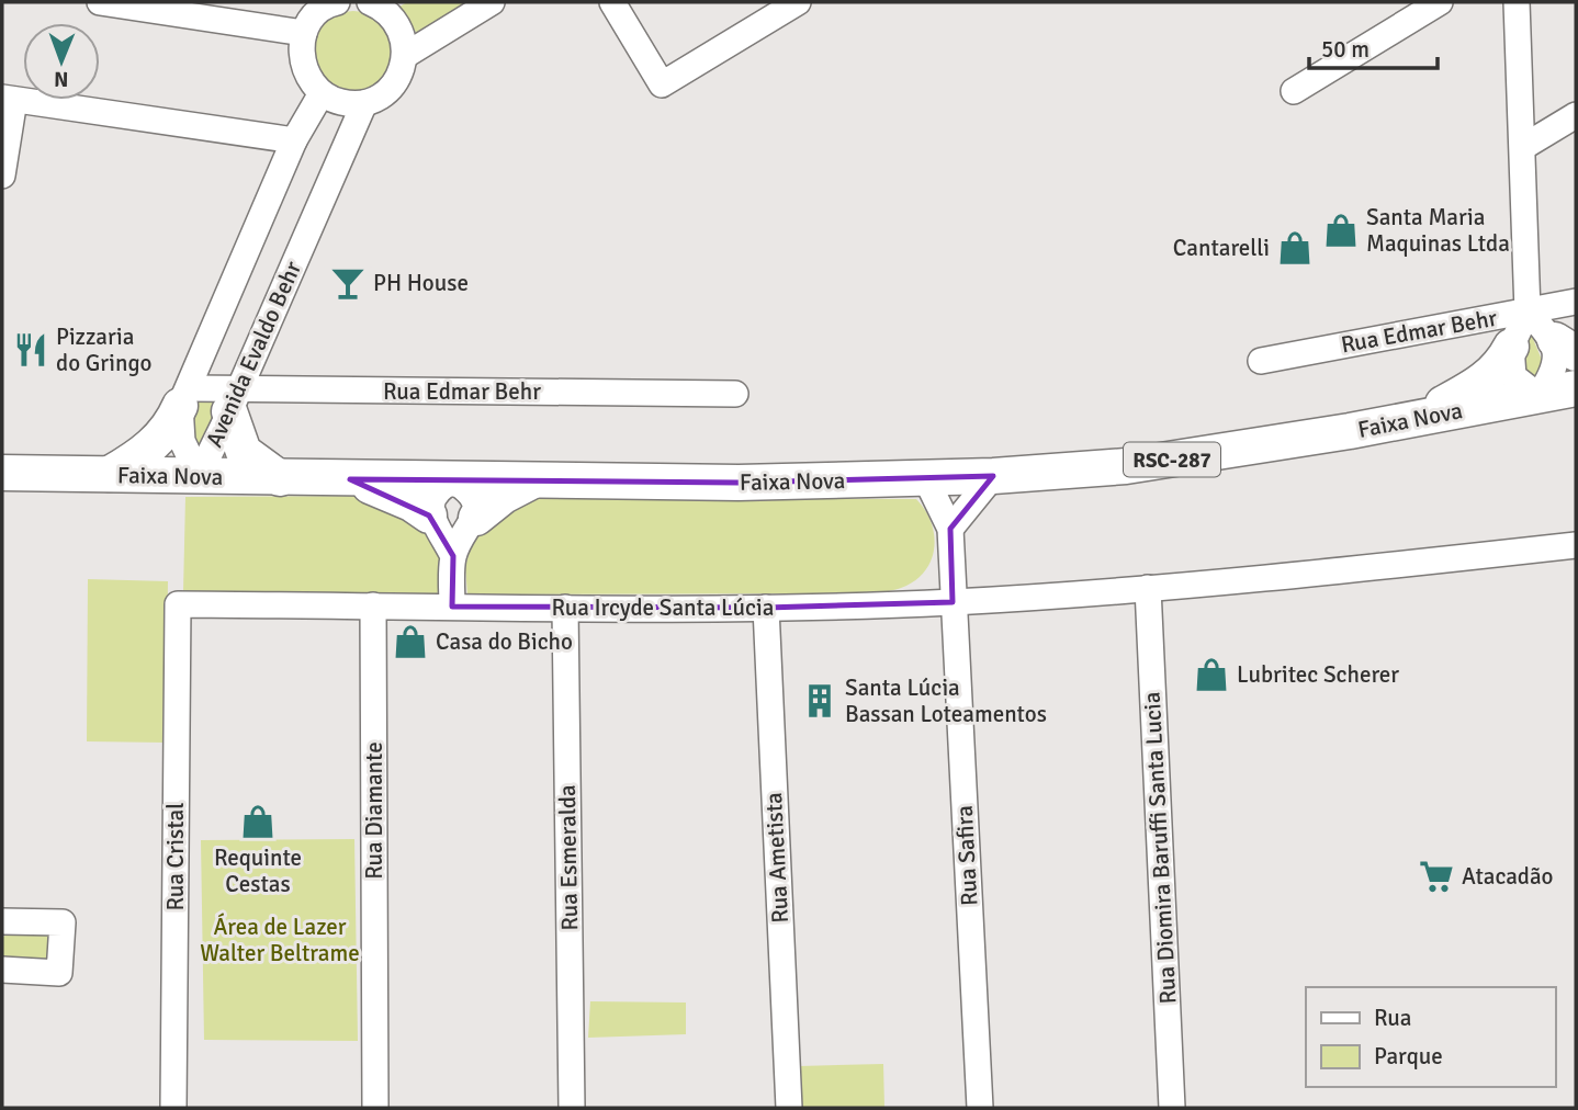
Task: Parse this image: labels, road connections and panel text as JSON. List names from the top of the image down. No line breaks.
{"streets":{"highway":["Faixa Nova","RSC-287"],"street":["Rua Edmar Behr","Avenida Evaldo Behr","Rua Ircyde Santa Lúcia","Rua Diamante","Rua Diomira Baruffi Santa Lucia","Rua Safira","Rua Cristal","Rua Esmeralda","Rua Ametista"]},"crossings":[["Rua Edmar Behr","Avenida Evaldo Behr"],["Avenida Evaldo Behr","Faixa Nova"],["Rua Ircyde Santa Lúcia","Rua Diamante"],["Rua Ircyde Santa Lúcia","Rua Diomira Baruffi Santa Lucia"],["Rua Ircyde Santa Lúcia","Rua Safira"],["Rua Ircyde Santa Lúcia","Rua Cristal"],["Rua Ircyde Santa Lúcia","Rua Esmeralda"],["Rua Ircyde Santa Lúcia","Rua Ametista"]],"parks":["Área de Lazer Walter Beltrame"],"places":{"shop":["Santa Maria Maquinas Ltda","Cantarelli","Casa do Bicho","Lubritec Scherer","Requinte Cestas"],"bar":["PH House"],"restaurant":["Pizzaria do Gringo"],"building":["Santa Lúcia Bassan Loteamentos"],"supermarket":["Atacadão"]},"legend":["Rua","Parque"],"scale_bar":"50 m","north":"bottom"}
